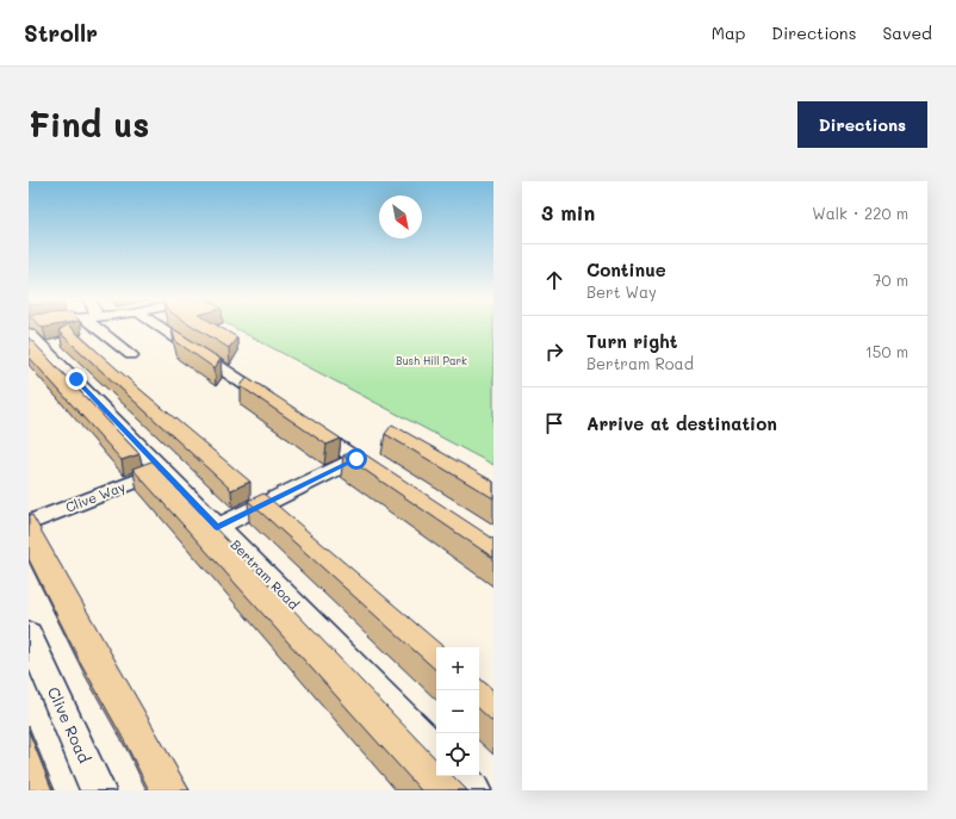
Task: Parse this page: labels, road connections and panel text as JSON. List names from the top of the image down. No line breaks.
{"streets":{"street":["Clive Way","Bertram Road","Clive Road"]},"crossings":[["Clive Way","Bertram Road"]],"parks":["Bush Hill Park"],"north":"bottom right","page":{"header":"Strollr","nav":["Map","Directions","Saved"],"buttons":"Directions","title":"Find us","heading":["3 min","Walk · 220 m"],"list":[["Continue","Bert Way","70 m"],["Turn right","Bertram Road","150 m"],"Arrive at destination"],"map_buttons":["+","−"]}}
